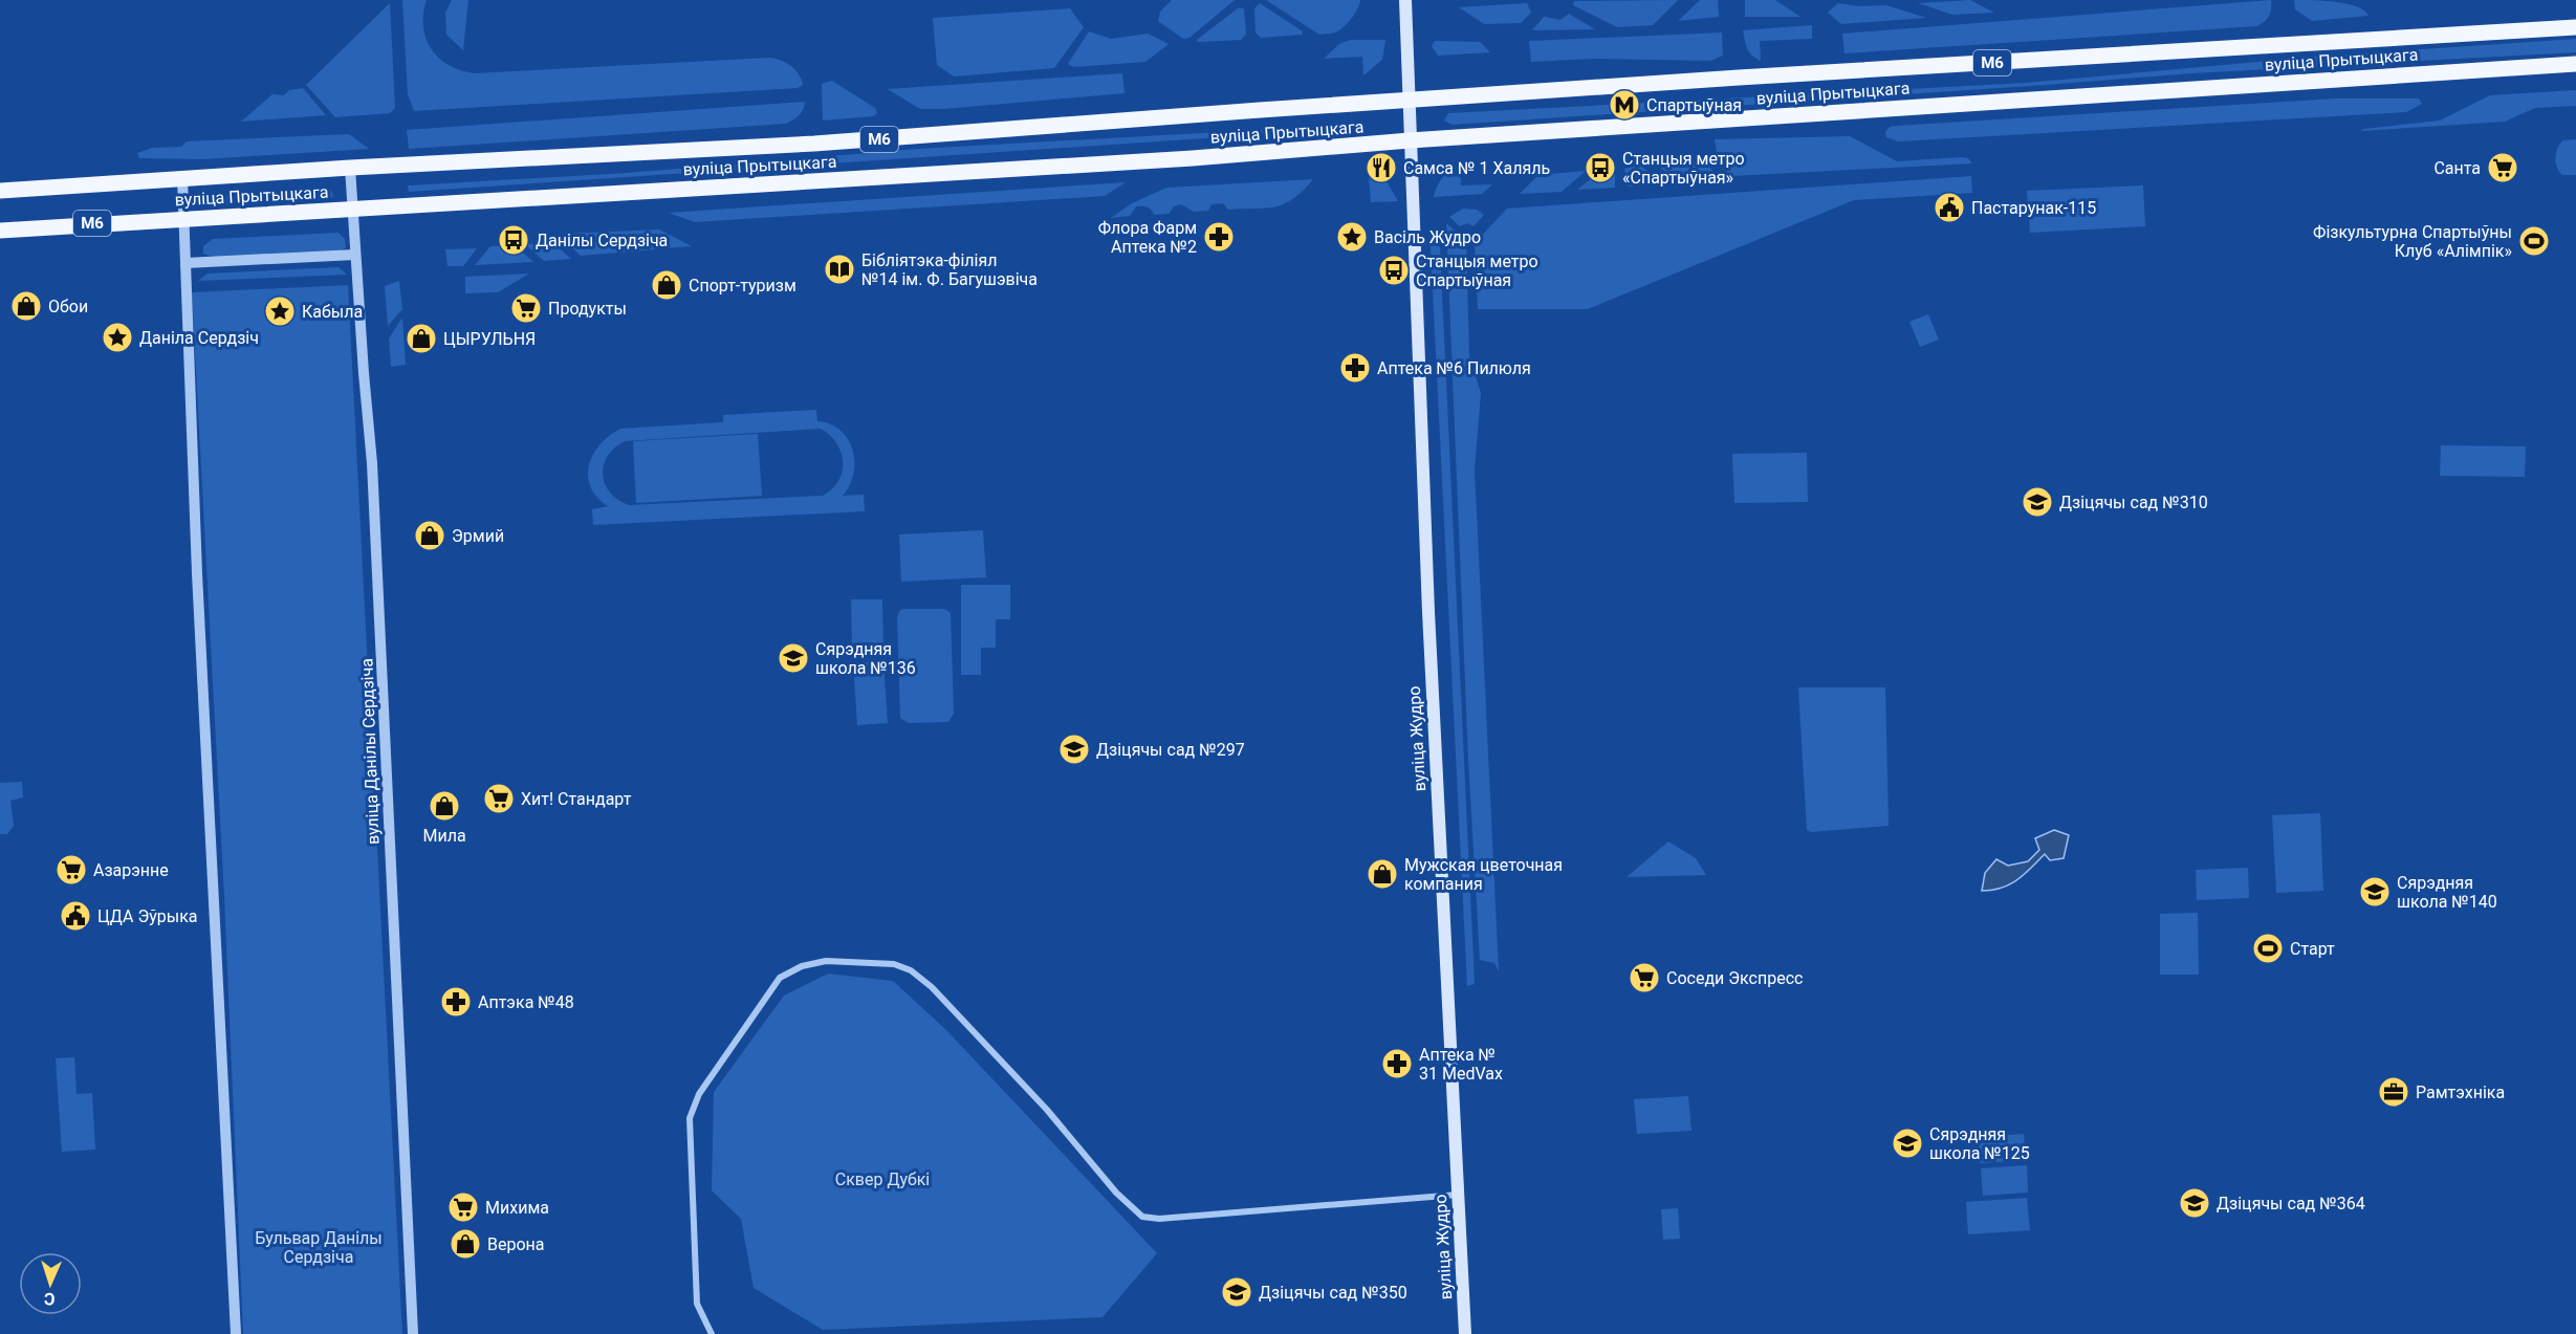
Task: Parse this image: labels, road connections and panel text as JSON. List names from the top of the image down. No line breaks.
{"streets":{"main road":["вуліца Прытыцкага","М6","вуліца Жудро"],"street":["вуліца Данілы Сердзіча"]},"crossings":[["вуліца Прытыцкага","вуліца Жудро"],["вуліца Прытыцкага","вуліца Данілы Сердзіча"]],"parks":["Сквер Дубкі","Бульвар Данілы Сердзіча"],"places":{"metro station":["Спартыўная"],"restaurant":["Самса № 1 Халяль"],"bus stop":["Станцыя метро «Спартыўная»","Данілы Сердзіча","Станцыя метро Спартыўная"],"supermarket":["Санта","Продукты","Хит! Стандарт","Азарэнне","Соседи Экспресс","Михима"],"public building":["Пастарунак-115","ЦДА Эўрыка"],"pharmacy":["Флора Фарм Аптека №2","Аптека №6 Пилюля","Аптэка №48","Аптека № 31 MedVax"],"place":["Васіль Жудро","Кабыла","Даніла Сердзіч"],"sports":["Фізкультурна Спартыўны Клуб «Алімпік»","Старт"],"library":["Бібліятэка-філіял №14 ім. Ф. Багушэвіча"],"shop":["Спорт-туризм","Обои","ЦЫРУЛЬНЯ","Эрмий","Мила","Мужская цветочная компания","Верона"],"school or university":["Дзіцячы сад №310","Сярэдняя школа №136","Дзіцячы сад №297","Сярэдняя школа №140","Сярэдняя школа №125","Дзіцячы сад №364","Дзіцячы сад №350"],"office":["Рамтэхніка"]},"north":"bottom"}
